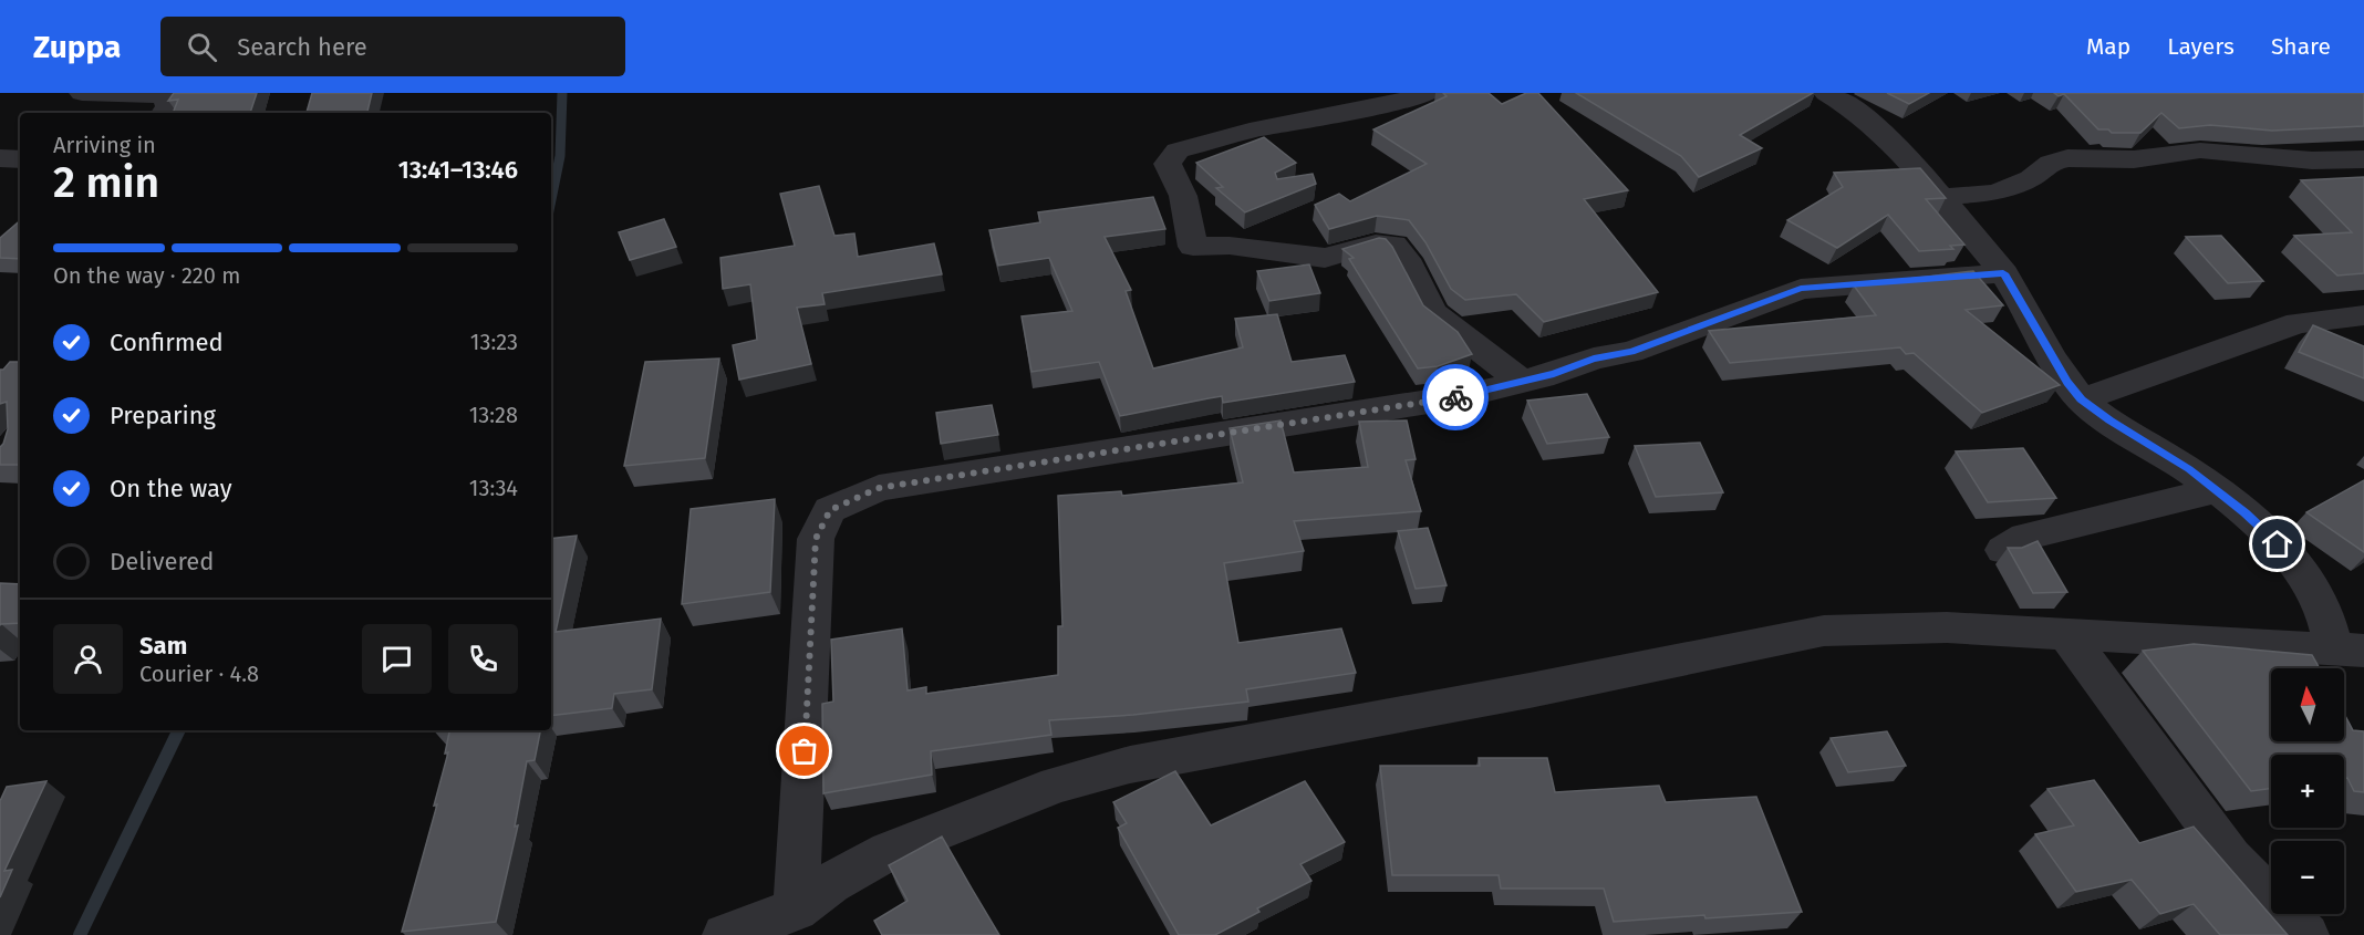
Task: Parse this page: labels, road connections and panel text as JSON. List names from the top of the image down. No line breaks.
{"north":"top","page":{"header":"Zuppa","search":"Search here","nav":["Map","Layers","Share"],"heading":["2 min","Arriving in","13:41–13:46"],"panel":["Sam","Courier · 4.8"],"bar":"On the way · 220 m","list":[["Confirmed","13:23"],["Preparing","13:28"],["On the way","13:34"],"Delivered"],"map_buttons":["+","−"]}}
